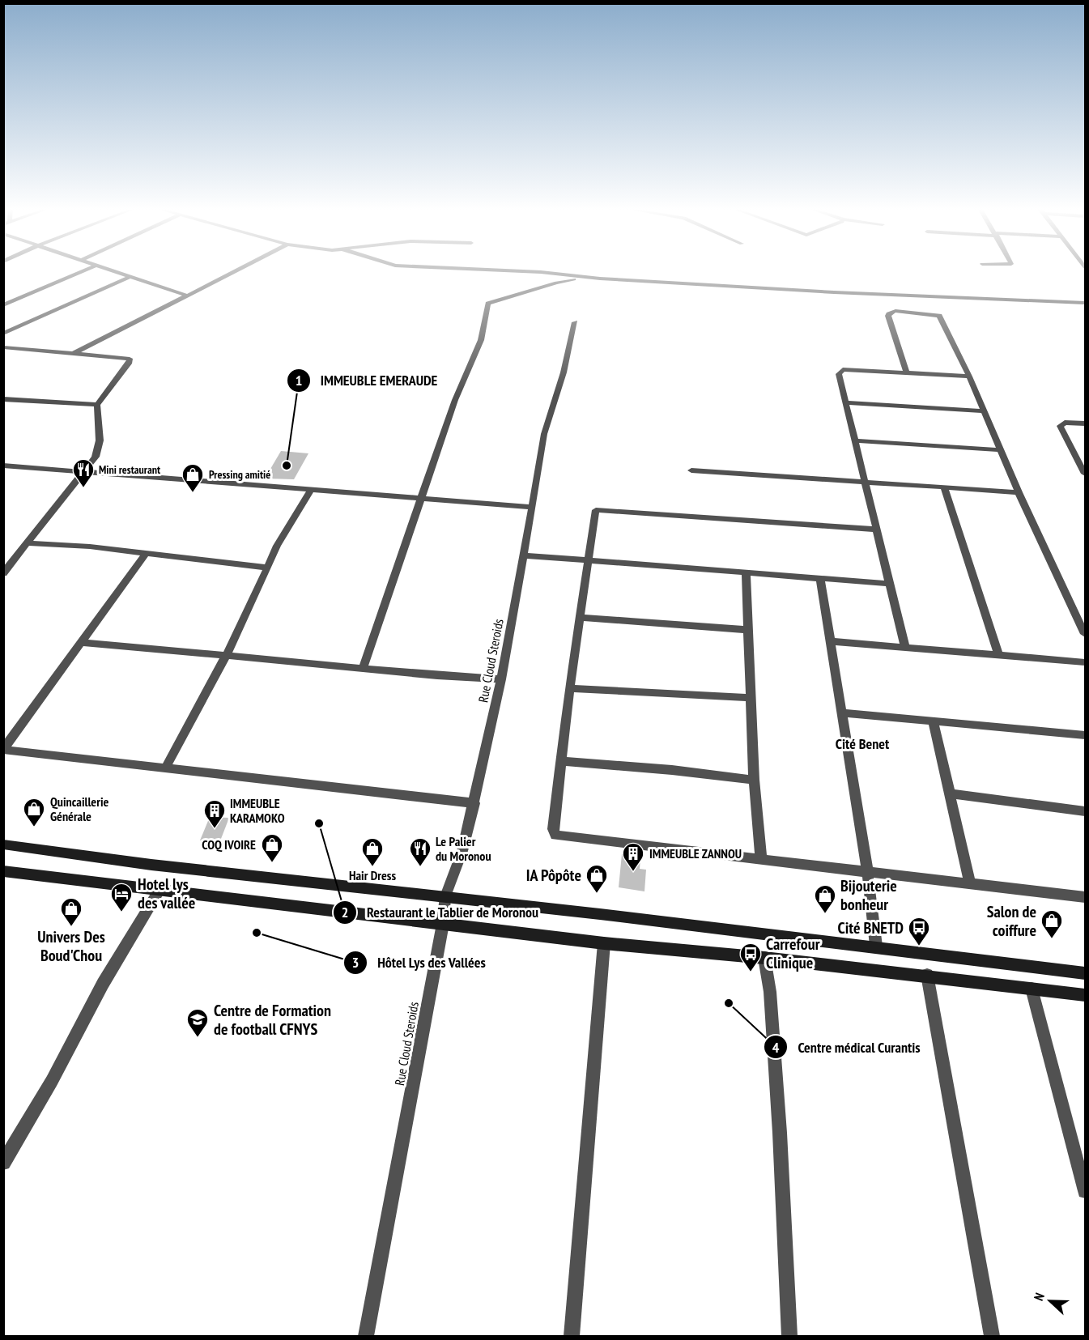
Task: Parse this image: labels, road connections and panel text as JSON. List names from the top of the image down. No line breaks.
{"streets":{"street":["Rue Cloud Steroids"]},"districts":["Cité Benet"],"places":{"other":["IMMEUBLE EMERAUDE","Restaurant le Tablier de Moronou","Hôtel Lys des Vallées","Centre médical Curantis"],"restaurant":["Mini restaurant","Le Palier du Moronou"],"shop":["Pressing amitié","Quincaillerie Générale","COQ IVOIRE","Hair Dress","IA Pôpôte","Bijouterie bonheur","Univers Des Boud'Chou","Salon de coiffure"],"building":["IMMEUBLE KARAMOKO","IMMEUBLE ZANNOU"],"hotel":["Hotel lys des vallée"],"bus stop":["Cité BNETD","Carrefour Clinique"],"school or university":["Centre de Formation de football CFNYS"]},"north":"left"}
